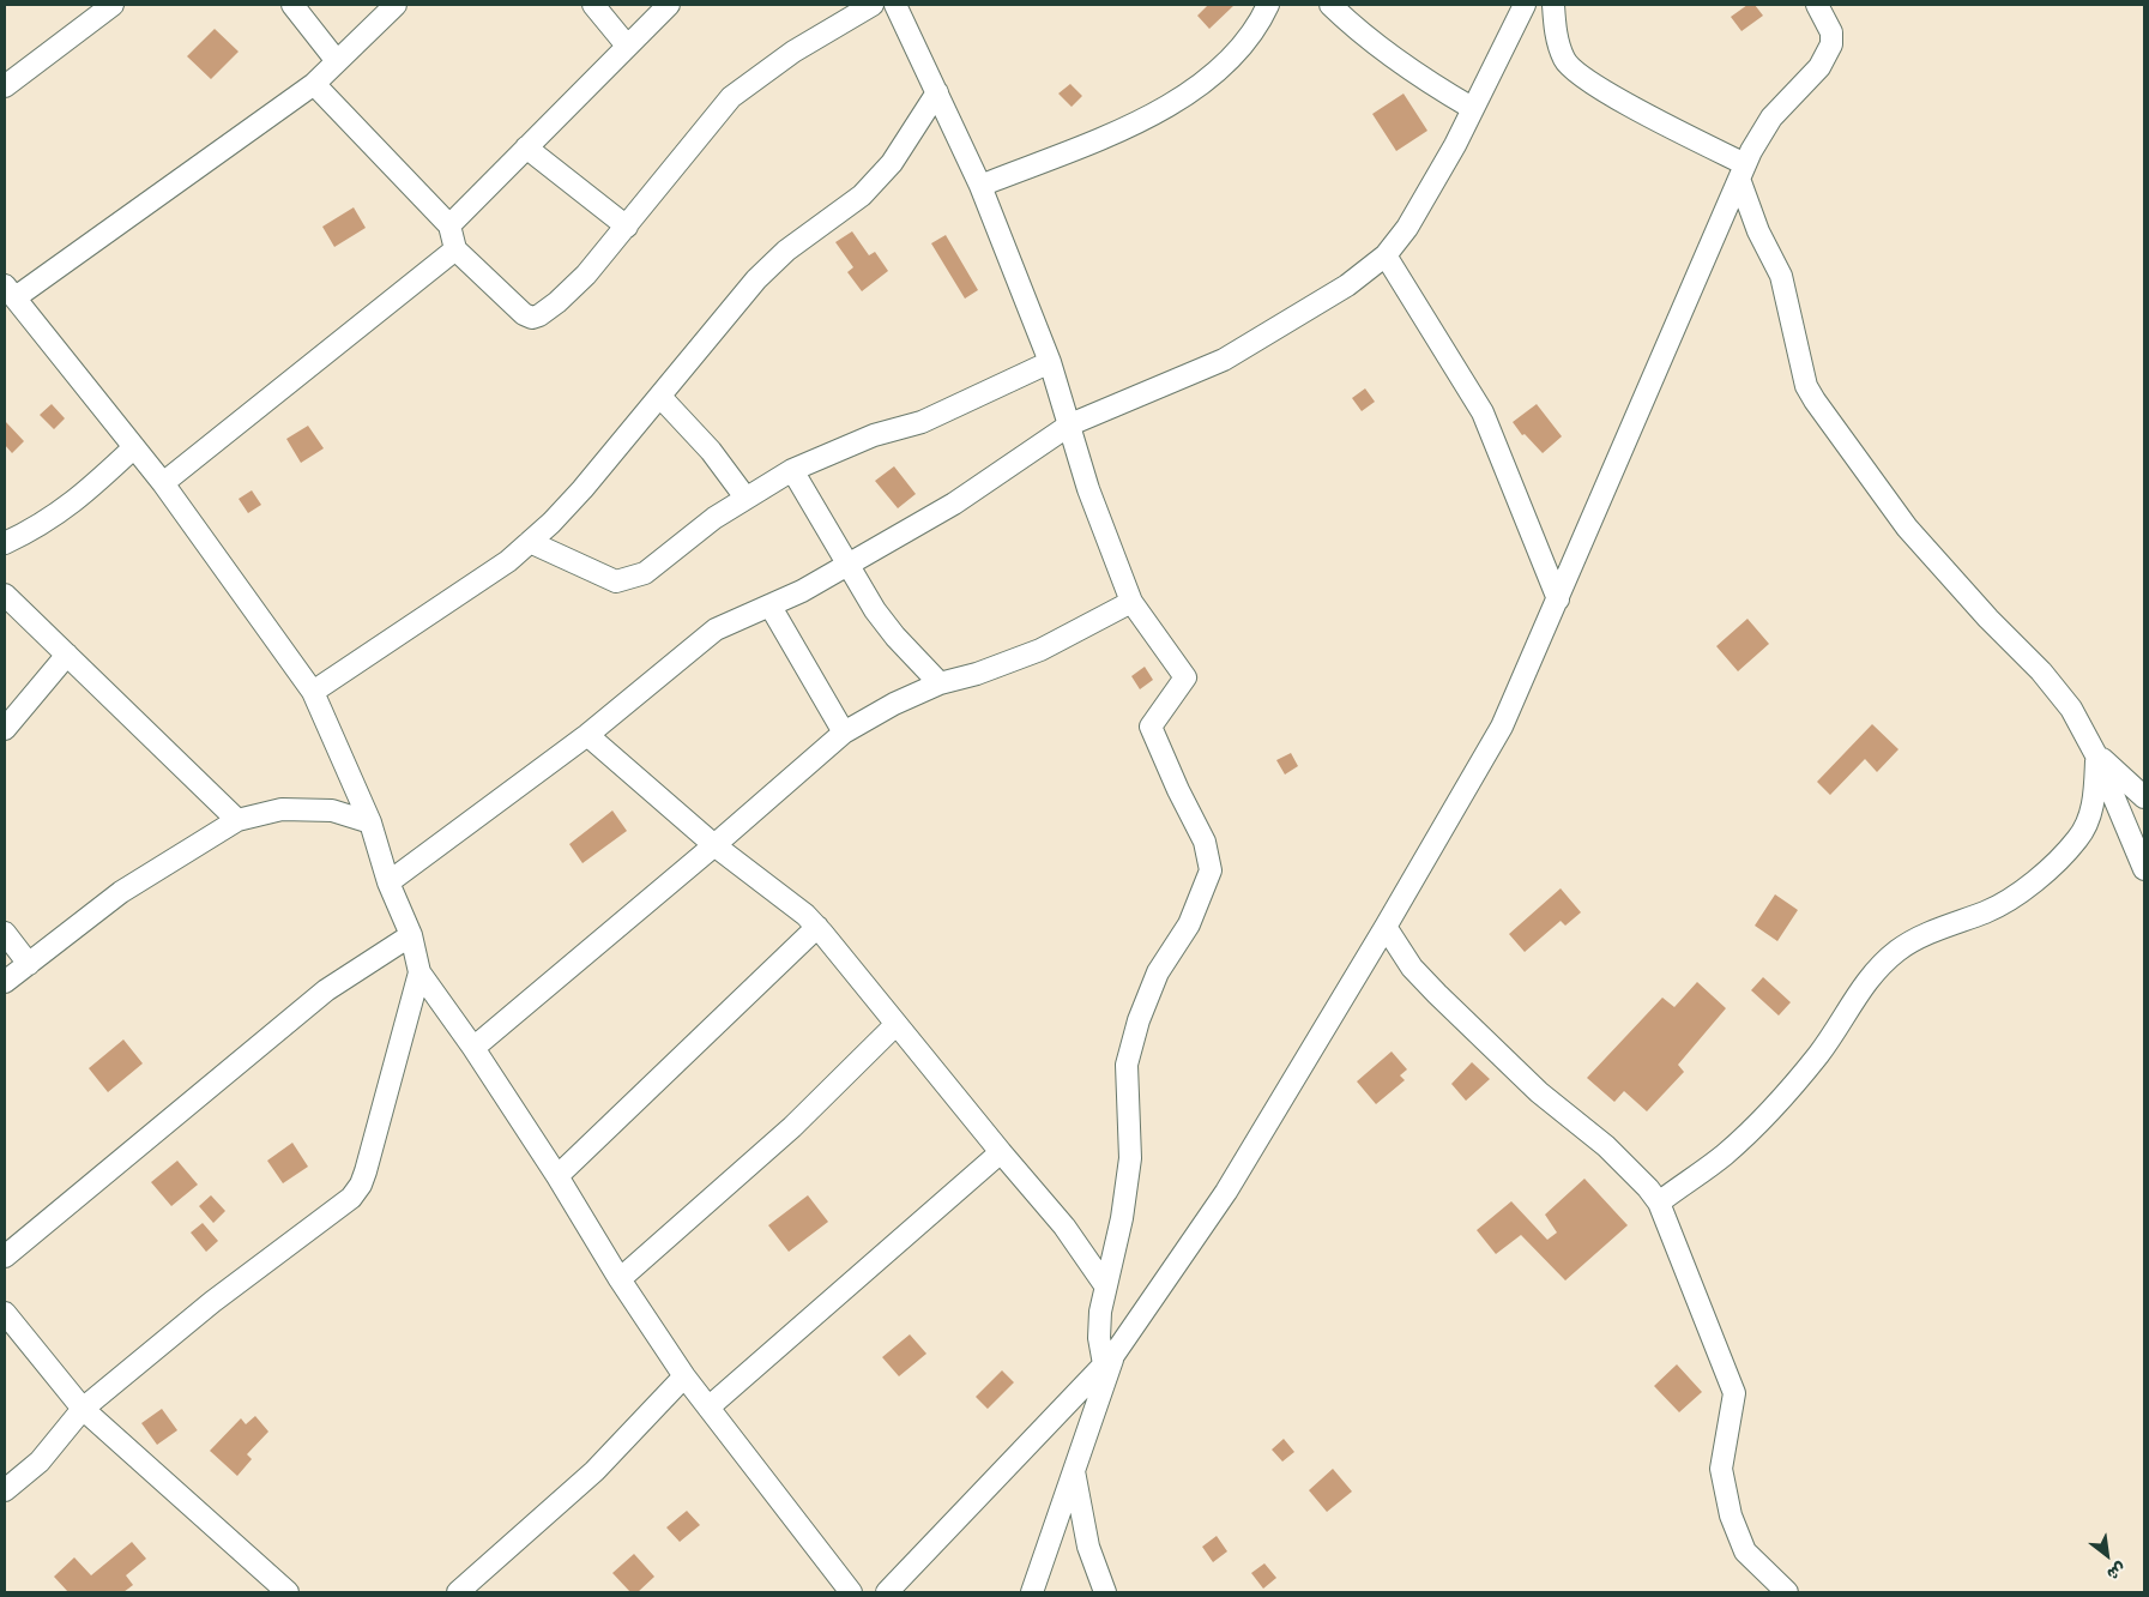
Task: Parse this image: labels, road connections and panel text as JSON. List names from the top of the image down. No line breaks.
{"north":"bottom right"}
